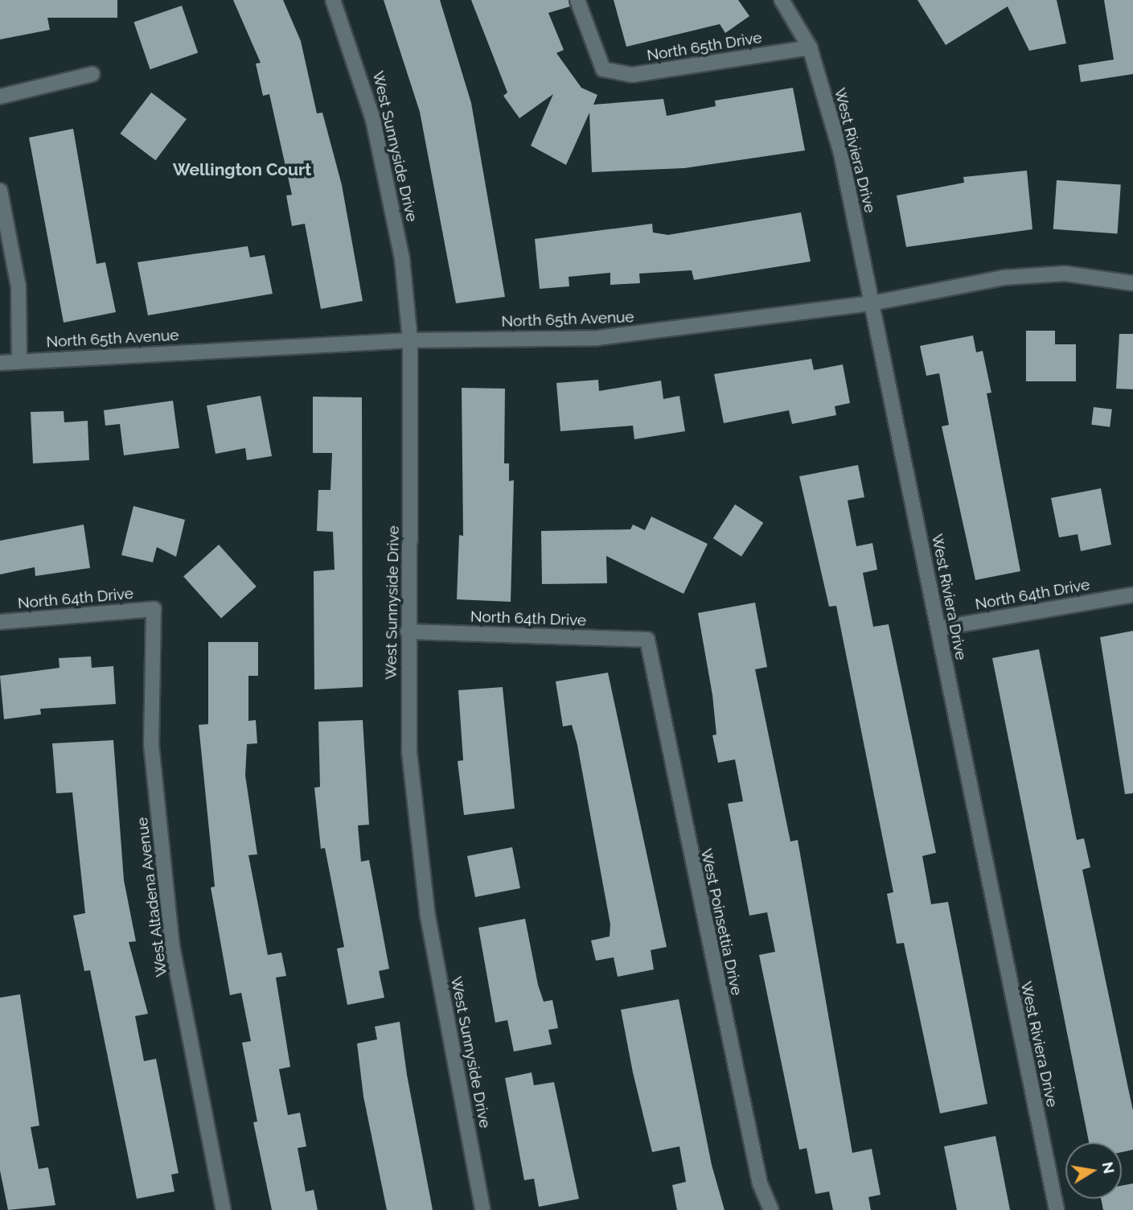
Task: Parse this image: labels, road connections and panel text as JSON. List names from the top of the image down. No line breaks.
{"streets":{"street":["North 65th Drive","West Sunnyside Drive","West Riviera Drive","North 65th Avenue","North 64th Drive","West Altadena Avenue","West Poinsettia Drive"]},"crossings":[["North 65th Drive","West Riviera Drive"],["West Sunnyside Drive","North 65th Avenue"],["West Sunnyside Drive","North 64th Drive"],["West Riviera Drive","North 65th Avenue"],["West Riviera Drive","North 64th Drive"],["North 64th Drive","West Altadena Avenue"],["North 64th Drive","West Poinsettia Drive"]],"districts":["Wellington Court"],"north":"right"}
